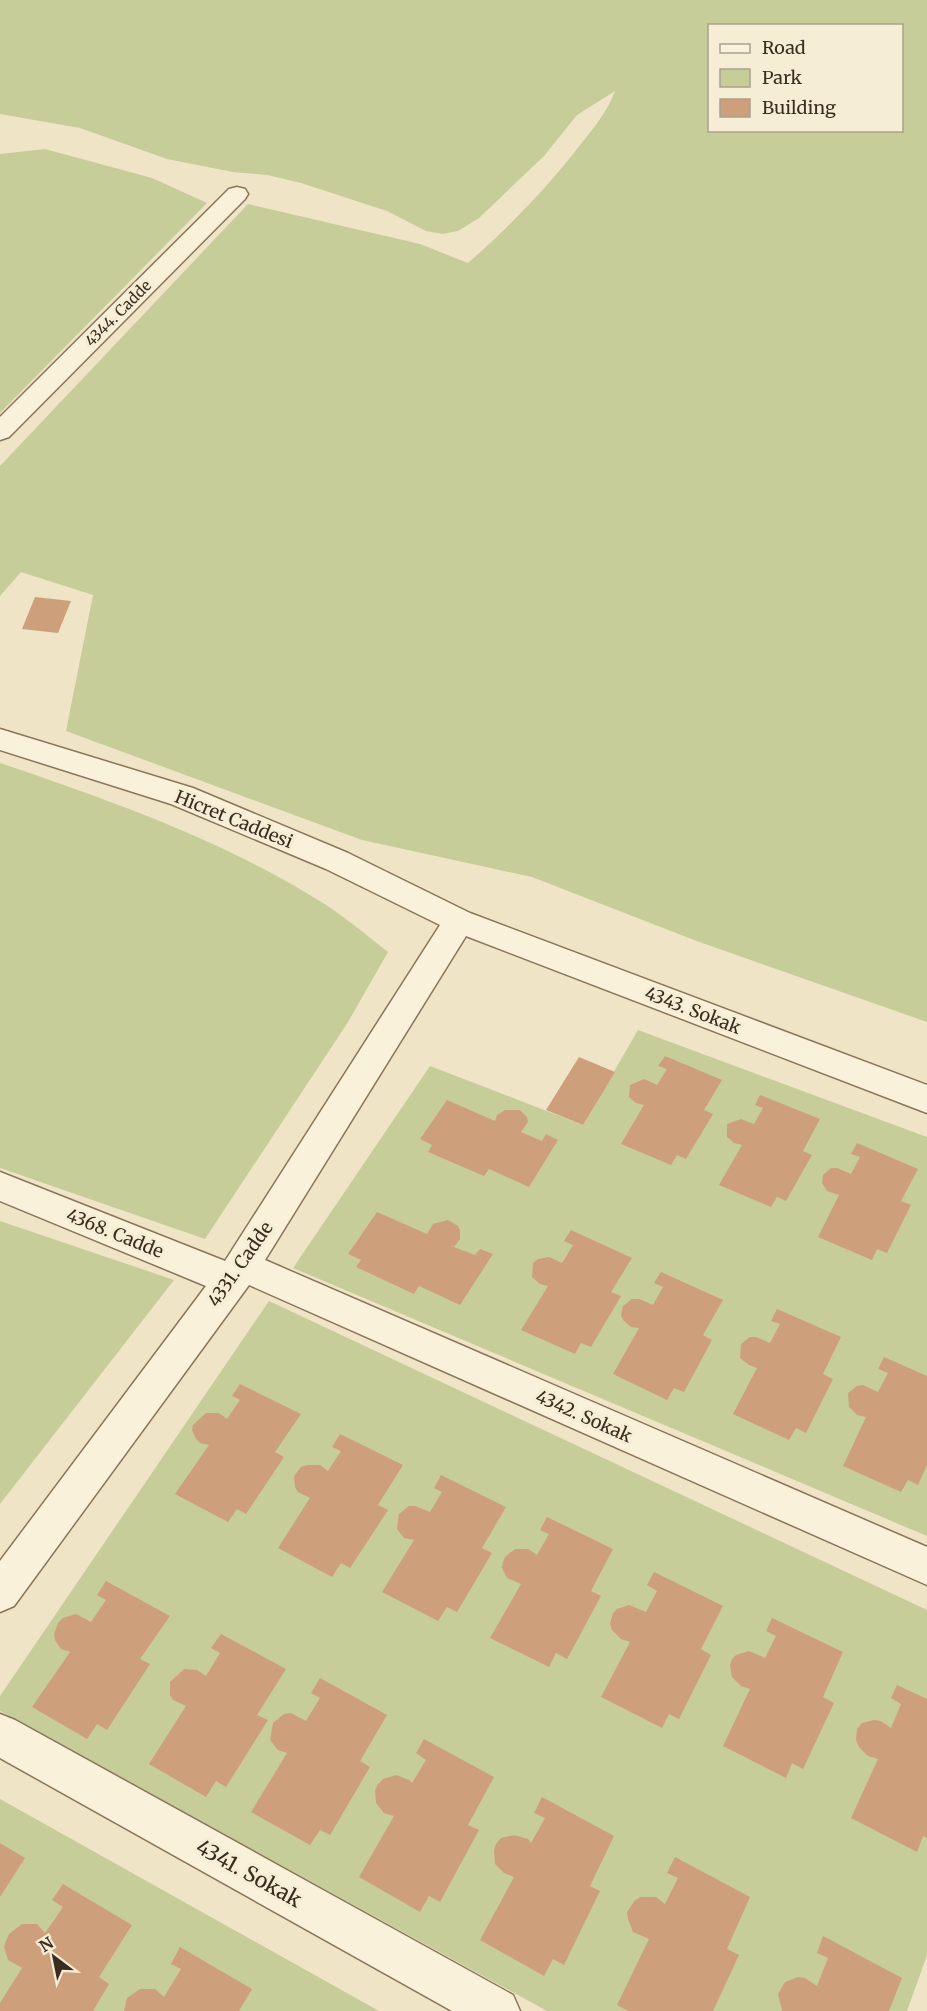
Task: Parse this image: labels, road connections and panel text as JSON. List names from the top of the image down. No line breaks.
{"streets":{"street":["4344. Cadde","Hicret Caddesi","4343. Sokak","4368. Cadde","4331. Cadde","4342. Sokak","4341. Sokak"]},"crossings":[["Hicret Caddesi","4343. Sokak"],["Hicret Caddesi","4331. Cadde"],["4343. Sokak","4331. Cadde"],["4368. Cadde","4331. Cadde"],["4368. Cadde","4342. Sokak"],["4331. Cadde","4342. Sokak"]],"legend":["Road","Park","Building"],"north":"top left"}
